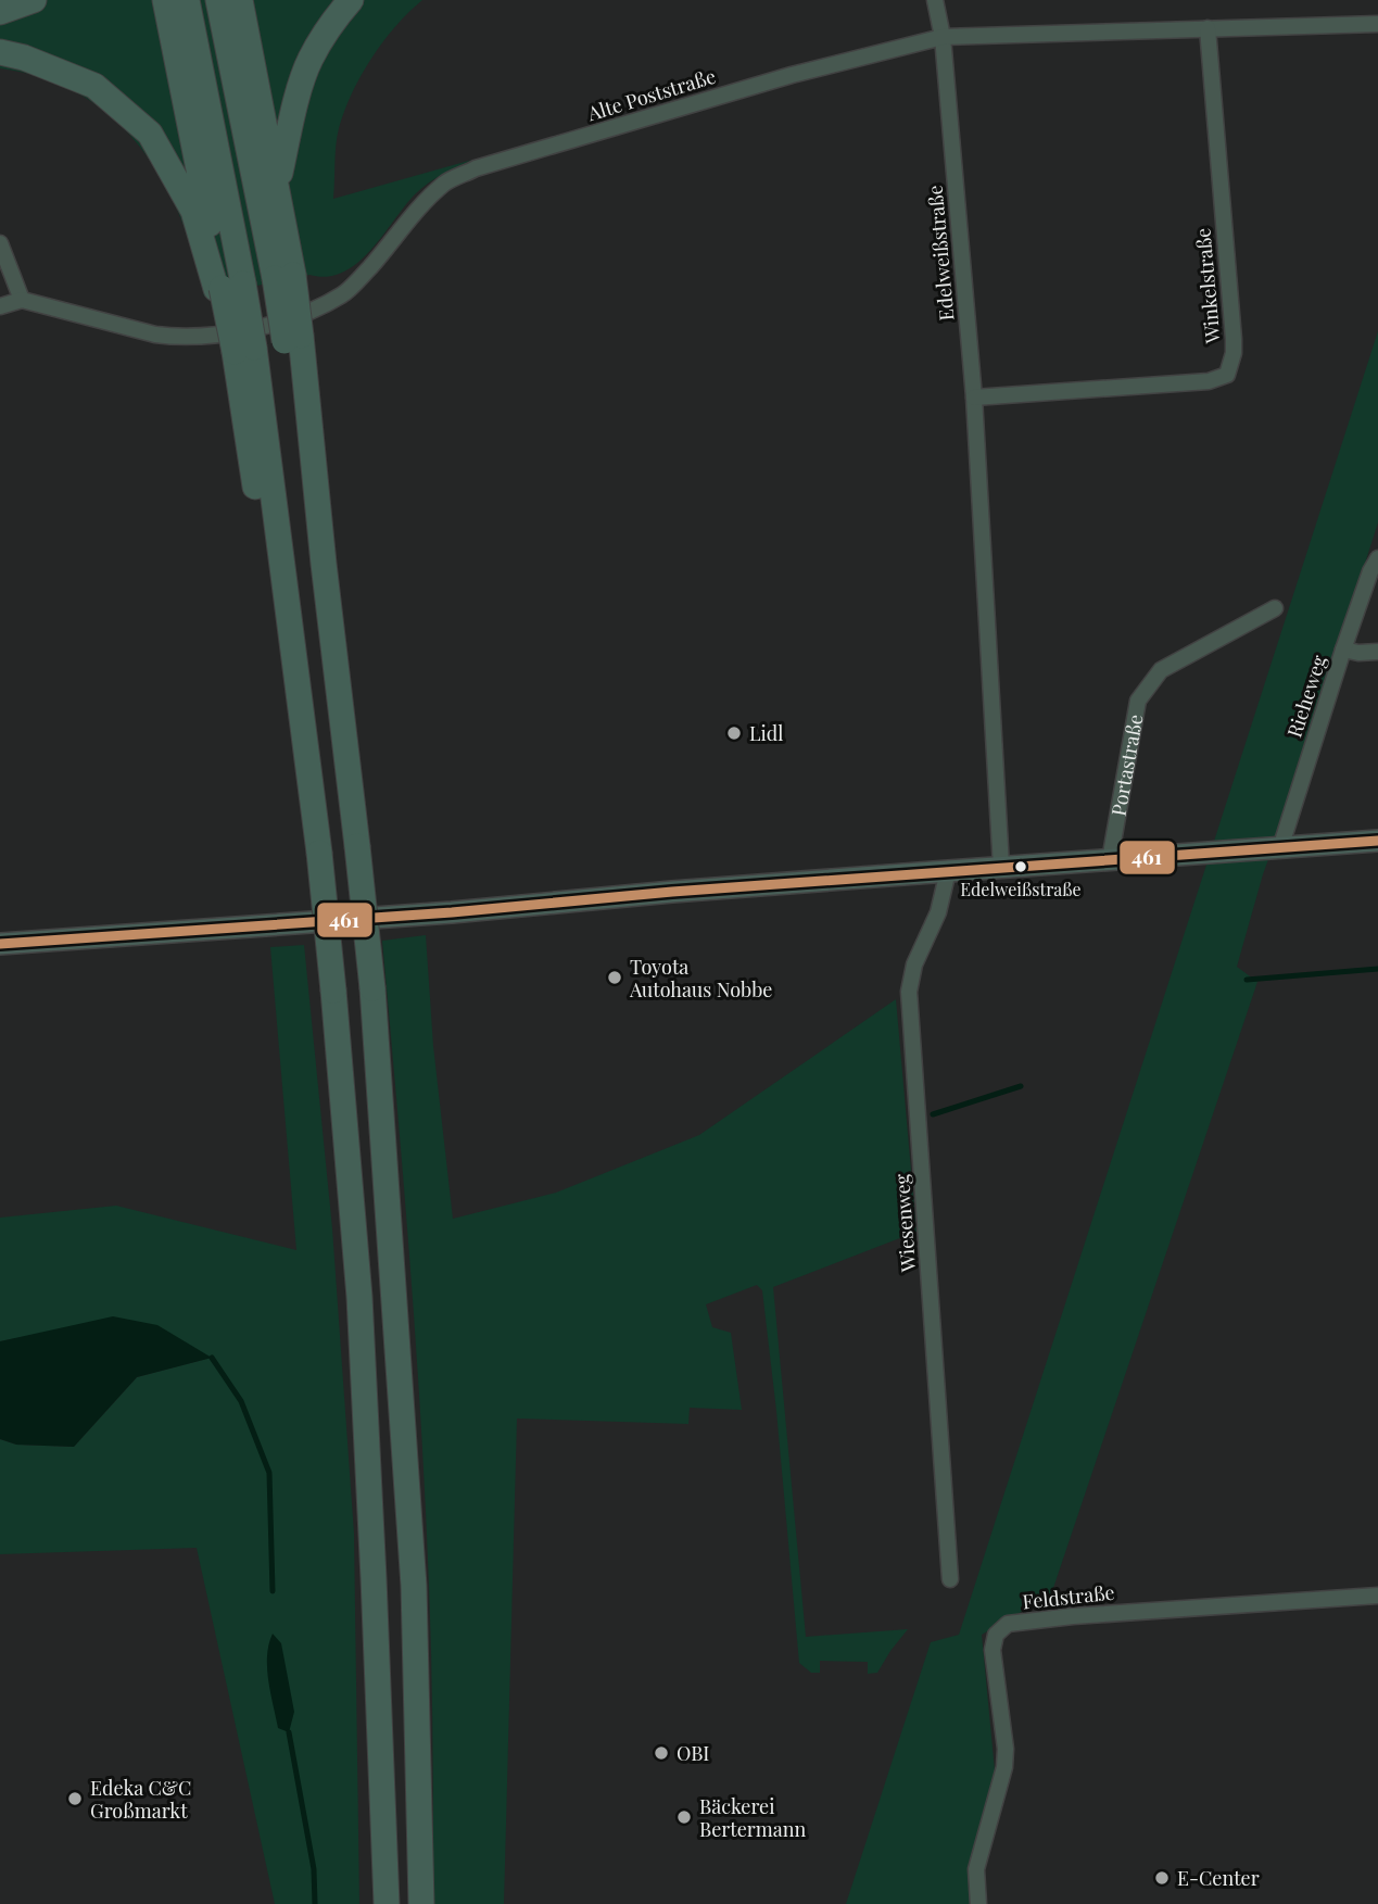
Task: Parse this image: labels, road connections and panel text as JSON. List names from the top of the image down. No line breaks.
{"streets":{"street":["Alte Poststraße","Edelweißstraße","Winkelstraße","Rieheweg","Portastraße","Wiesenweg","Feldstraße"]},"crossings":[["Alte Poststraße","Edelweißstraße"],["Alte Poststraße","Winkelstraße"],["Edelweißstraße","Winkelstraße"]],"places":["Lidl","Edelweißstraße","Toyota Autohaus Nobbe","OBI","Edeka C&C Großmarkt","Bäckerei Bertermann","E-Center"],"lines":["transit line 461"]}
